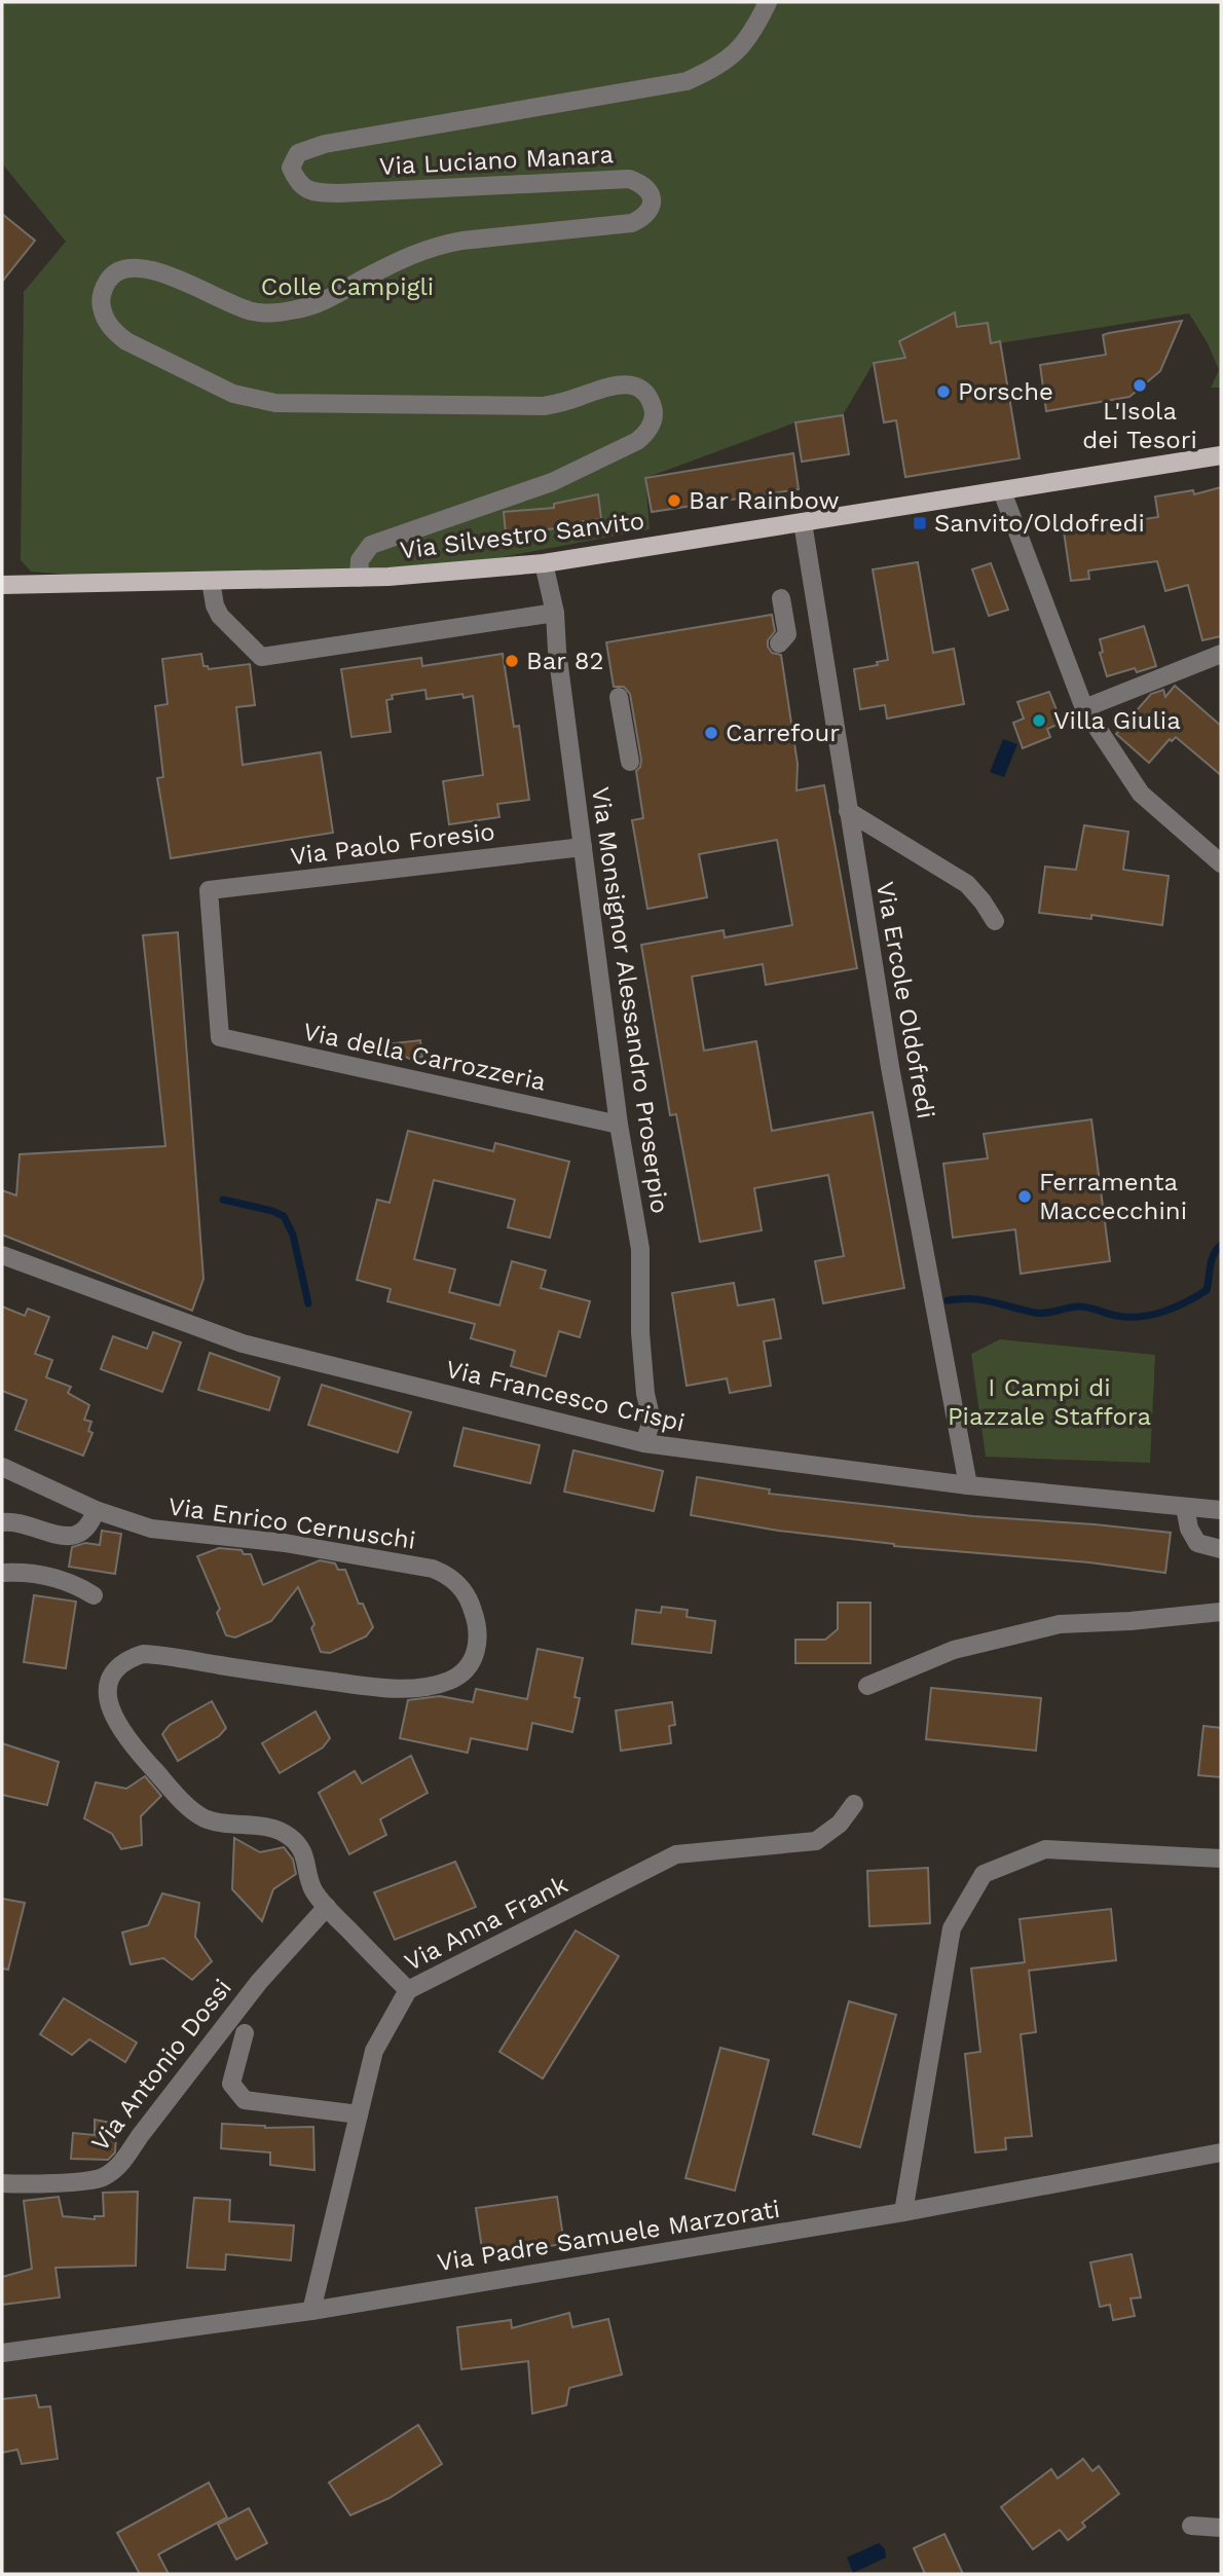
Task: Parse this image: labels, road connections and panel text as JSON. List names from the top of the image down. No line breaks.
{"streets":{"main road":["Via Silvestro Sanvito"],"street":["Via Luciano Manara","Via Paolo Foresio","Via Monsignor Alessandro Proserpio","Via Ercole Oldofredi","Via della Carrozzeria","Via Francesco Crispi","Via Enrico Cernuschi","Via Anna Frank","Via Antonio Dossi","Via Padre Samuele Marzorati"]},"crossings":[["Via Luciano Manara","Via Silvestro Sanvito"],["Via Silvestro Sanvito","Via Monsignor Alessandro Proserpio"],["Via Silvestro Sanvito","Via Ercole Oldofredi"],["Via Paolo Foresio","Via Monsignor Alessandro Proserpio"],["Via Paolo Foresio","Via della Carrozzeria"],["Via Monsignor Alessandro Proserpio","Via della Carrozzeria"],["Via Monsignor Alessandro Proserpio","Via Francesco Crispi"],["Via Ercole Oldofredi","Via Francesco Crispi"],["Via Enrico Cernuschi","Via Anna Frank"],["Via Enrico Cernuschi","Via Antonio Dossi"],["Via Anna Frank","Via Padre Samuele Marzorati"]],"parks":["Colle Campigli","I Campi di Piazzale Staffora"],"places":{"other":["L'Isola dei Tesori","Porsche","Bar Rainbow","Bar 82","Villa Giulia","Carrefour","Ferramenta Maccecchini"],"transit":["Sanvito/Oldofredi"]}}
